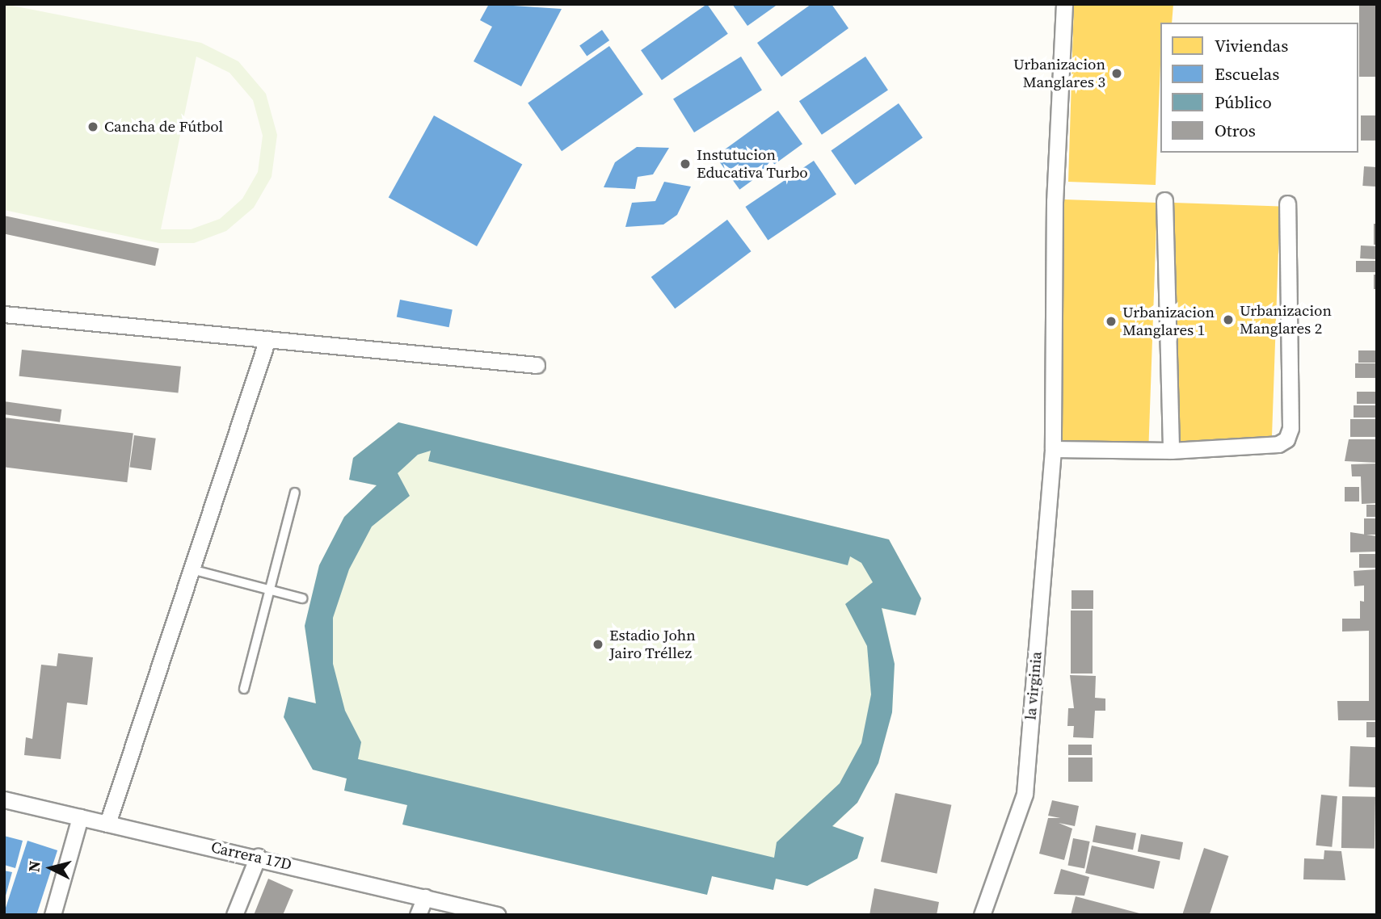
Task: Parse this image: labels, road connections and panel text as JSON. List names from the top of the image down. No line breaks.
{"streets":{"street":["la virginia","Carrera 17D"]},"places":["Urbanizacion Manglares 3","Cancha de Fútbol","Instutucion Educativa Turbo","Urbanizacion Manglares 2","Urbanizacion Manglares 1","Estadio John Jairo Tréllez"],"legend":["Viviendas","Escuelas","Público","Otros"],"north":"left"}
